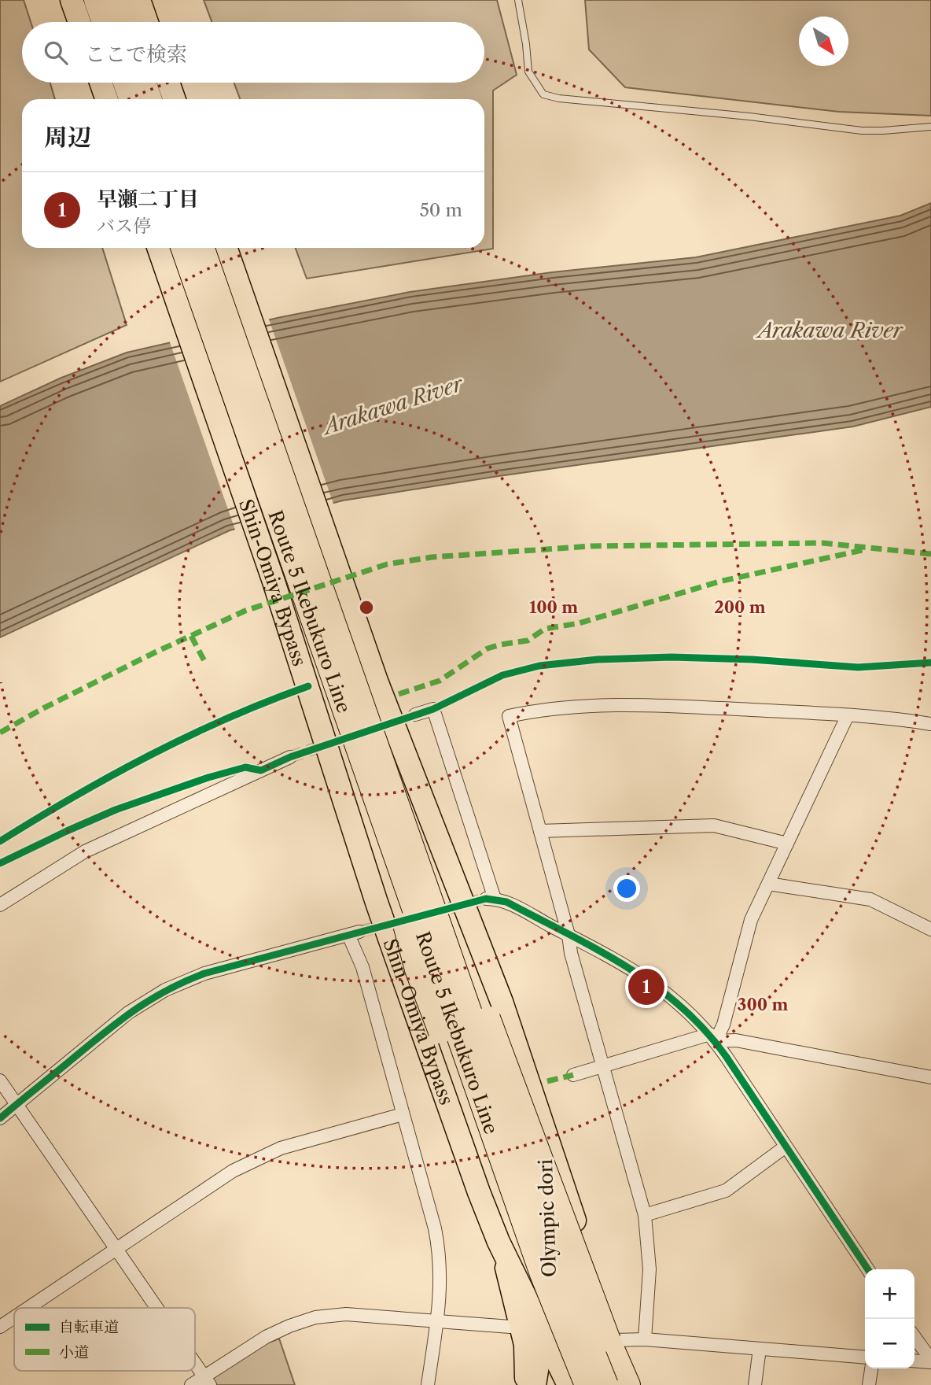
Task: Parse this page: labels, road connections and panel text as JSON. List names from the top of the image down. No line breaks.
{"streets":{"highway":["Shin-Omiya Bypass","Route 5 Ikebukuro Line"],"main road":["Olympic dori"]},"crossings":[["Shin-Omiya Bypass","Olympic dori"]],"water":["Arakawa River"],"legend":["自転車道","小道"],"north":"bottom right","page":{"search":"ここで検索","heading":"周辺","list":[{"mark":"1","name":"早瀬二丁目","note":"バス停","value":"50 m"}],"pins":"1","map_buttons":["+","−"]},"rings":["100 m","200 m","300 m"]}
